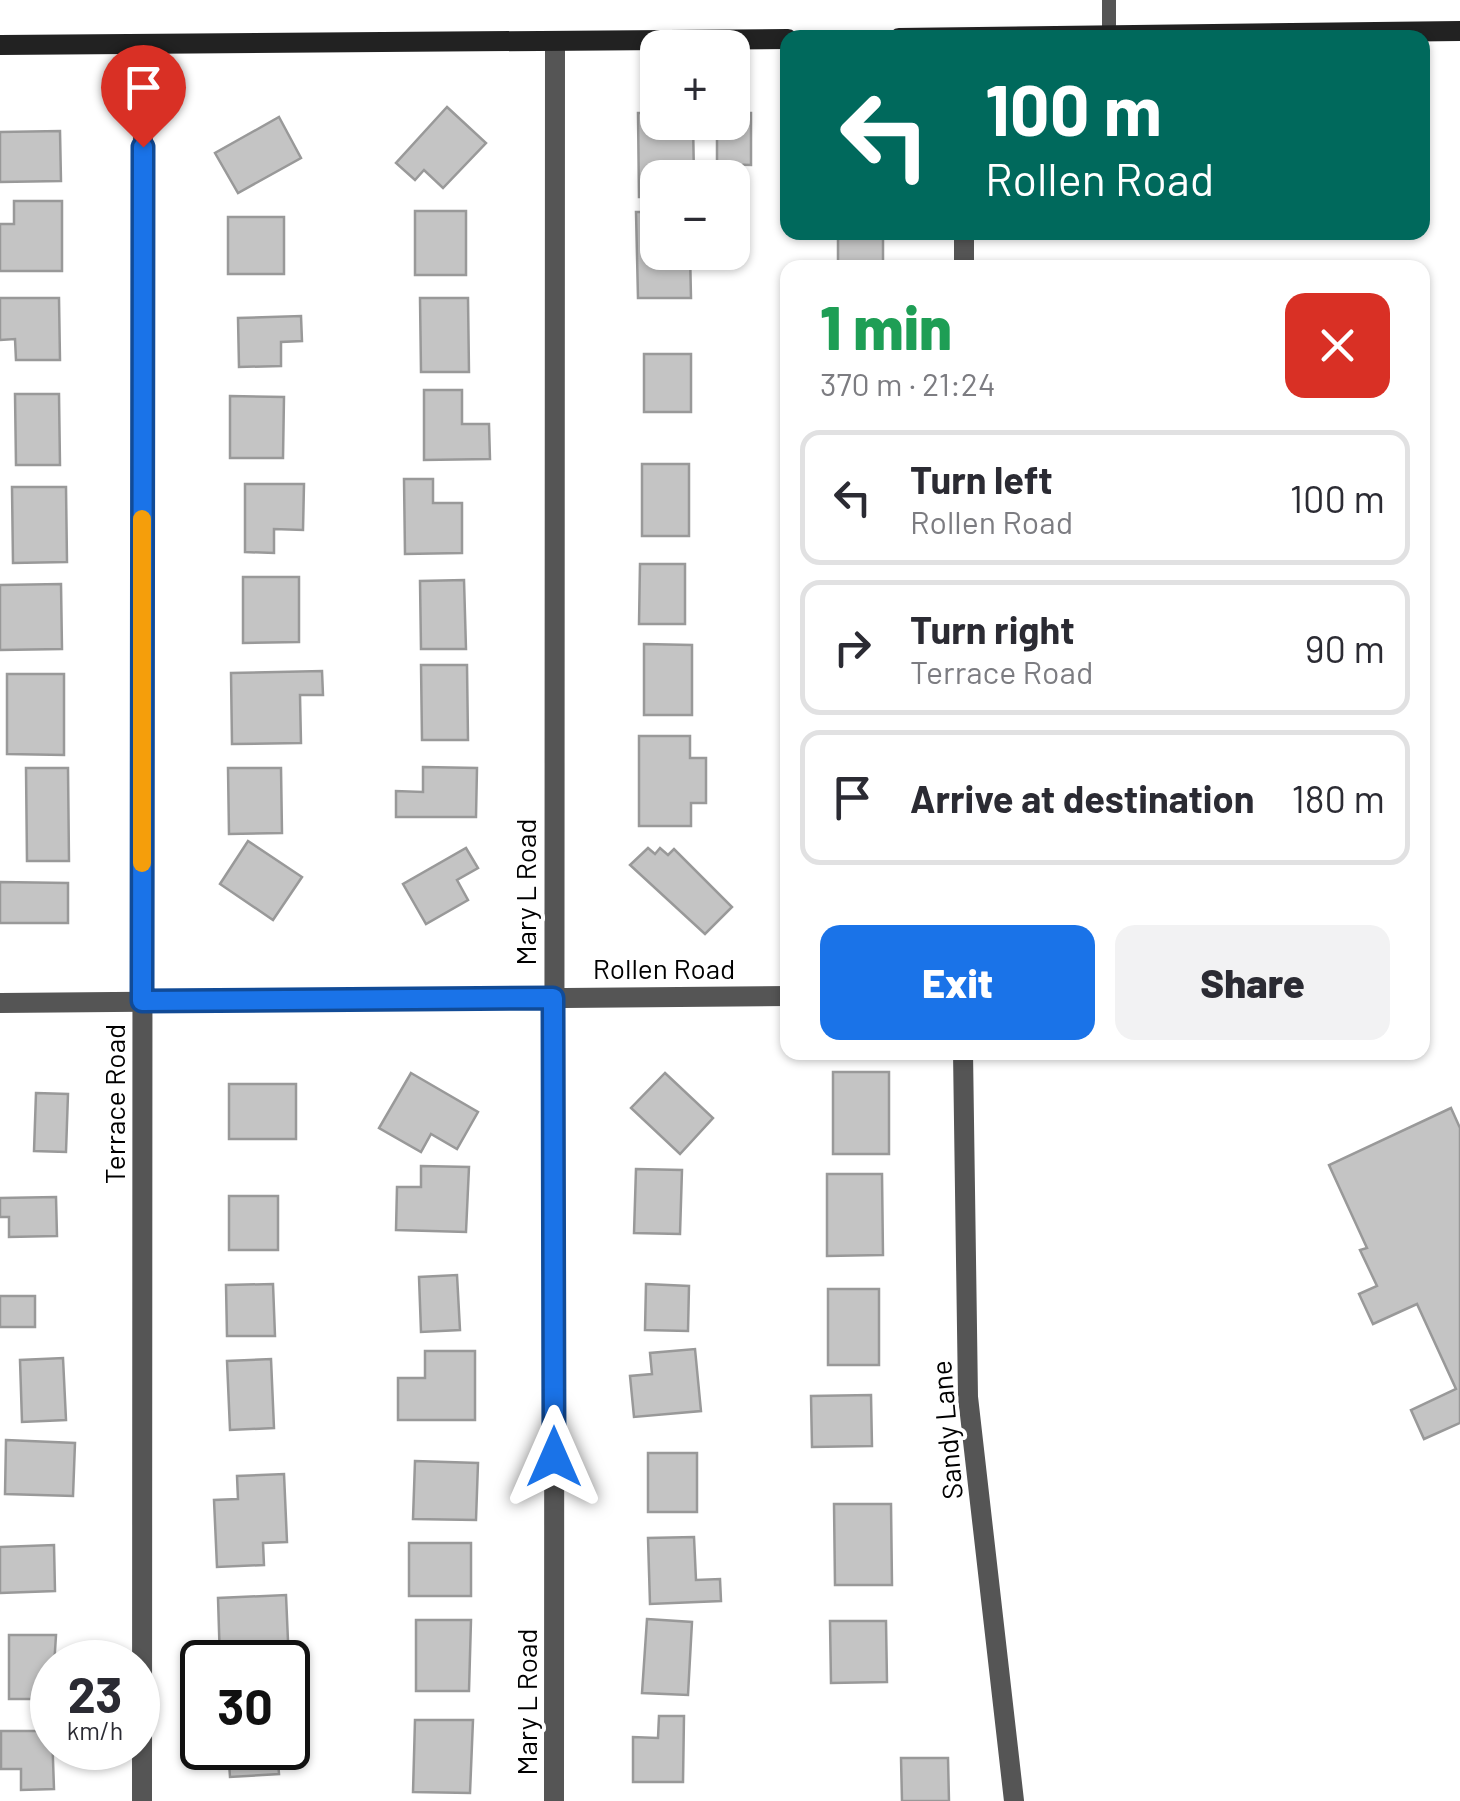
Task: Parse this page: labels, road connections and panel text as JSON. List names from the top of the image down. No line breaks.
{"streets":{"street":["Mary L Road","Rollen Road","Terrace Road","Sandy Lane"]},"crossings":[["Mary L Road","Rollen Road"],["Rollen Road","Terrace Road"]],"page":{"map_buttons":["+","−"],"turn":["100 m","Rollen Road"],"heading":["1 min","370 m · 21:24"],"list":[{"name":"Turn left","note":"Rollen Road","value":"100 m"},{"name":"Turn right","note":"Terrace Road","value":"90 m"},{"name":"Arrive at destination","value":"180 m"}],"buttons":["Exit","Share"],"speed":"23 km/h","limit":"30"}}
